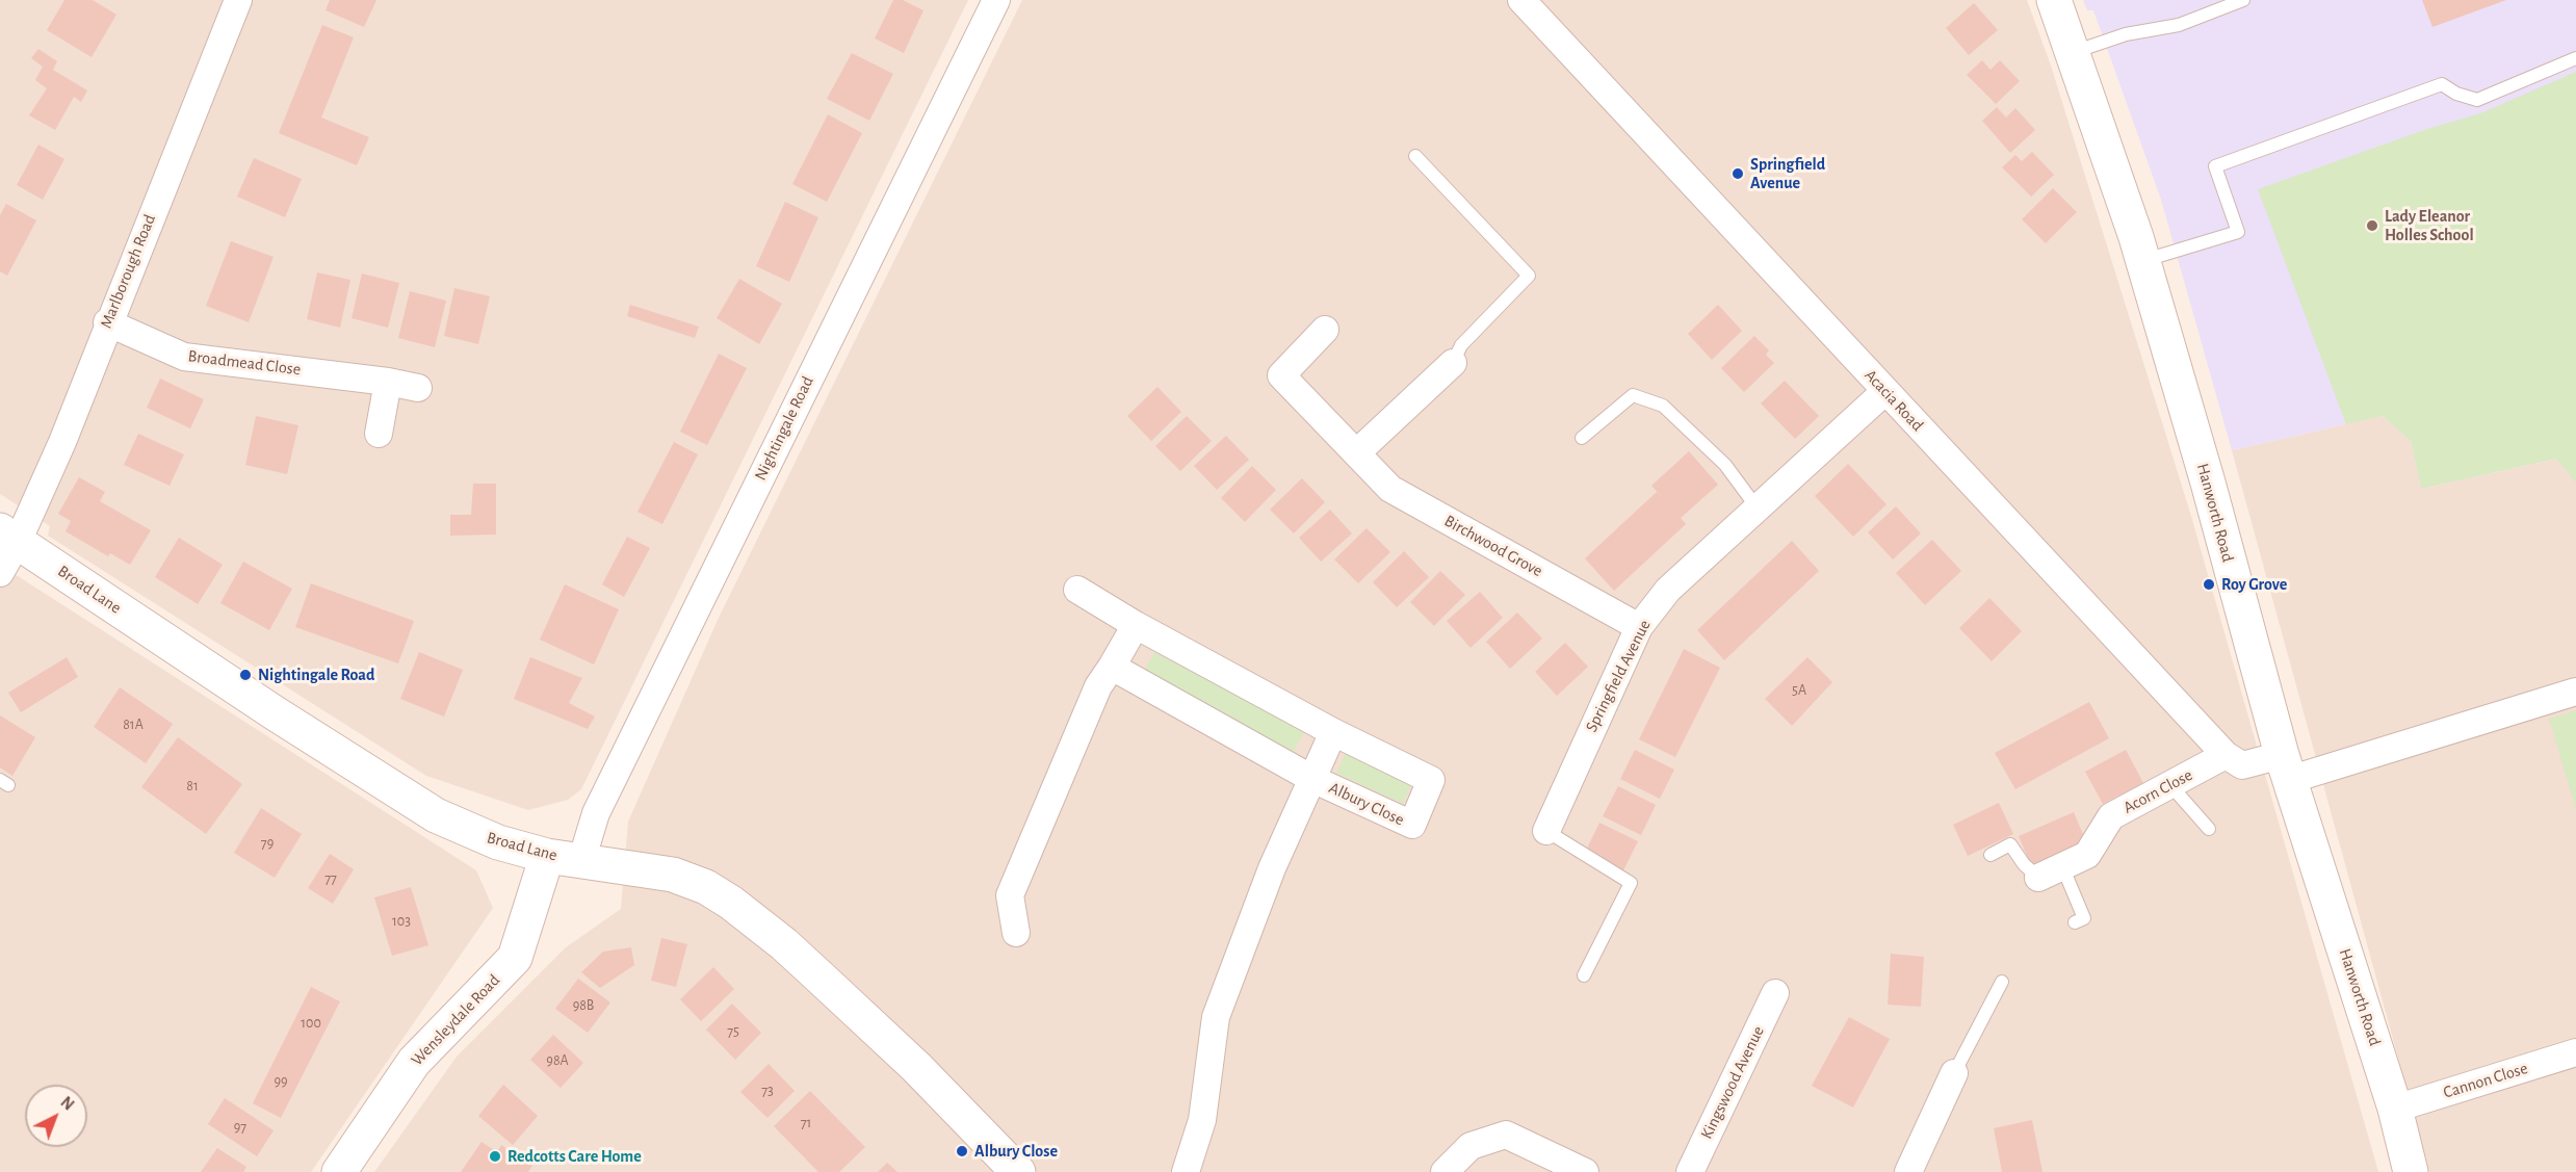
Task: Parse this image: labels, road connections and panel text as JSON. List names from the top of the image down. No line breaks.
{"streets":{"street":["Marlborough Road","Broadmead Close","Acacia Road","Nightingale Road","Hanworth Road","Birchwood Grove","Broad Lane","Springfield Avenue","Acorn Close","Albury Close","Wensleydale Road","Cannon Close","Kingswood Avenue"]},"crossings":[["Marlborough Road","Broadmead Close"],["Marlborough Road","Broad Lane"],["Acacia Road","Springfield Avenue"],["Acacia Road","Acorn Close"],["Nightingale Road","Broad Lane"],["Hanworth Road","Cannon Close"],["Birchwood Grove","Springfield Avenue"],["Broad Lane","Wensleydale Road"]],"places":["Springfield Avenue","Lady Eleanor Holles School","Roy Grove","Nightingale Road","Albury Close","Redcotts Care Home"],"house_numbers":["5A","81A","81","79","77","103","98B","100","75","98A","99","73","71","97"],"north":"top right"}
